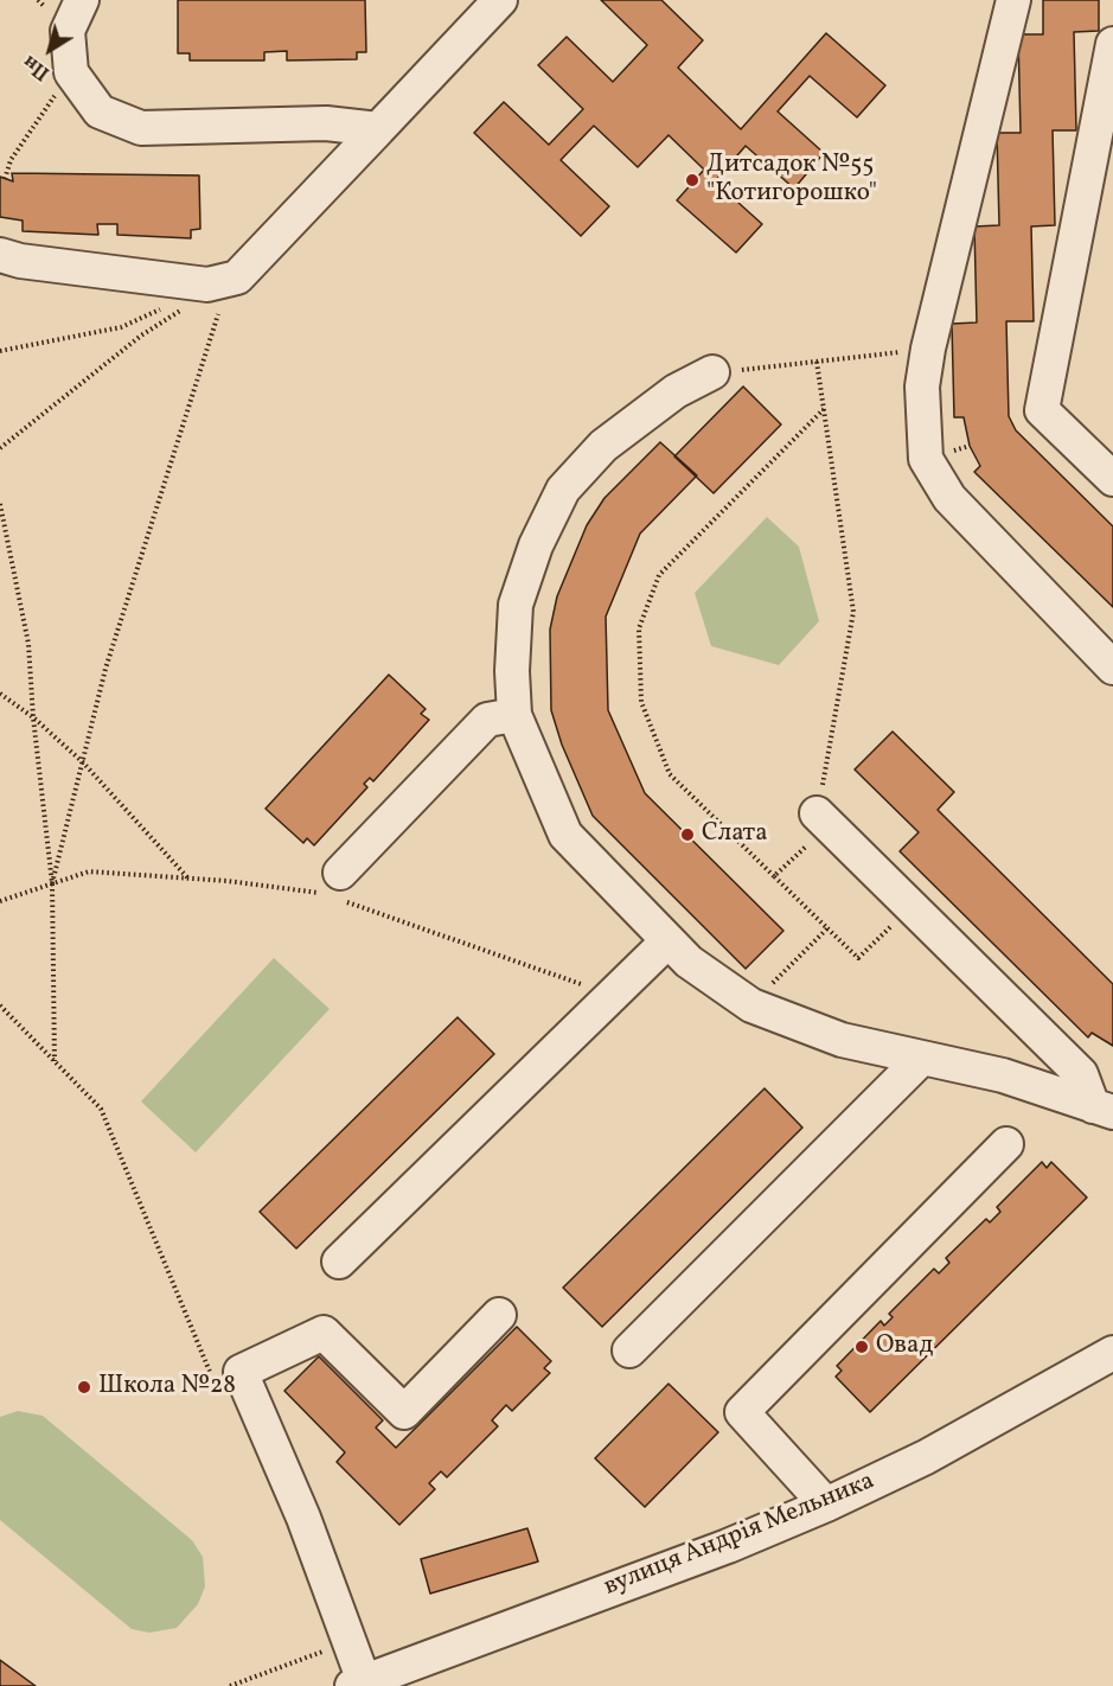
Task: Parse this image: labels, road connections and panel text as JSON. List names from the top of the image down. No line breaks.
{"streets":{"street":["вулиця Андрія Мельника"]},"places":["Дитсадок №55 \"Котигорошко\"","Слата","Овад","Школа №28"],"north":"bottom left"}
